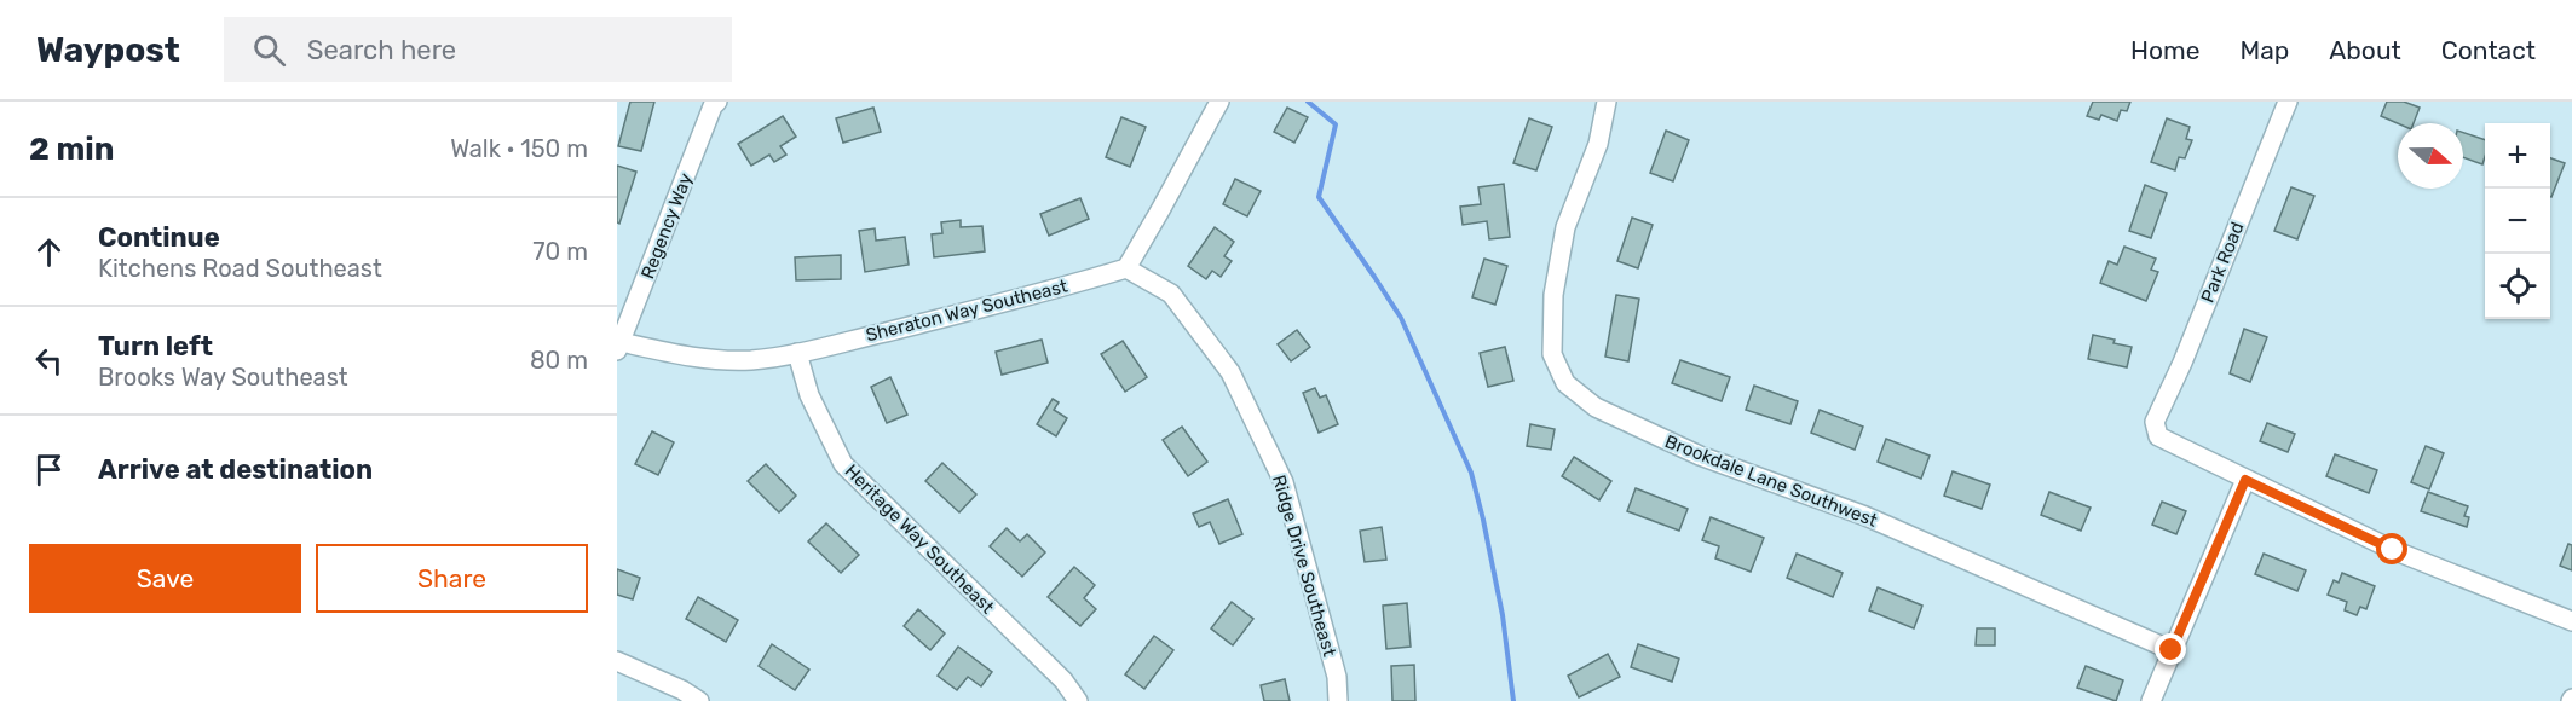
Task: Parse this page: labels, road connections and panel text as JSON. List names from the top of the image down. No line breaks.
{"streets":{"street":["Regency Way","Park Road","Sheraton Way Southeast","Brookdale Lane Southwest","Heritage Way Southeast","Ridge Drive Southeast"]},"crossings":[["Regency Way","Sheraton Way Southeast"],["Sheraton Way Southeast","Heritage Way Southeast"],["Sheraton Way Southeast","Ridge Drive Southeast"]],"north":"right","page":{"header":"Waypost","search":"Search here","nav":["Home","Map","About","Contact"],"heading":["2 min","Walk · 150 m"],"map_buttons":["+","−"],"list":[["Continue","Kitchens Road Southeast","70 m"],["Turn left","Brooks Way Southeast","80 m"],"Arrive at destination"],"buttons":["Save","Share"]}}
